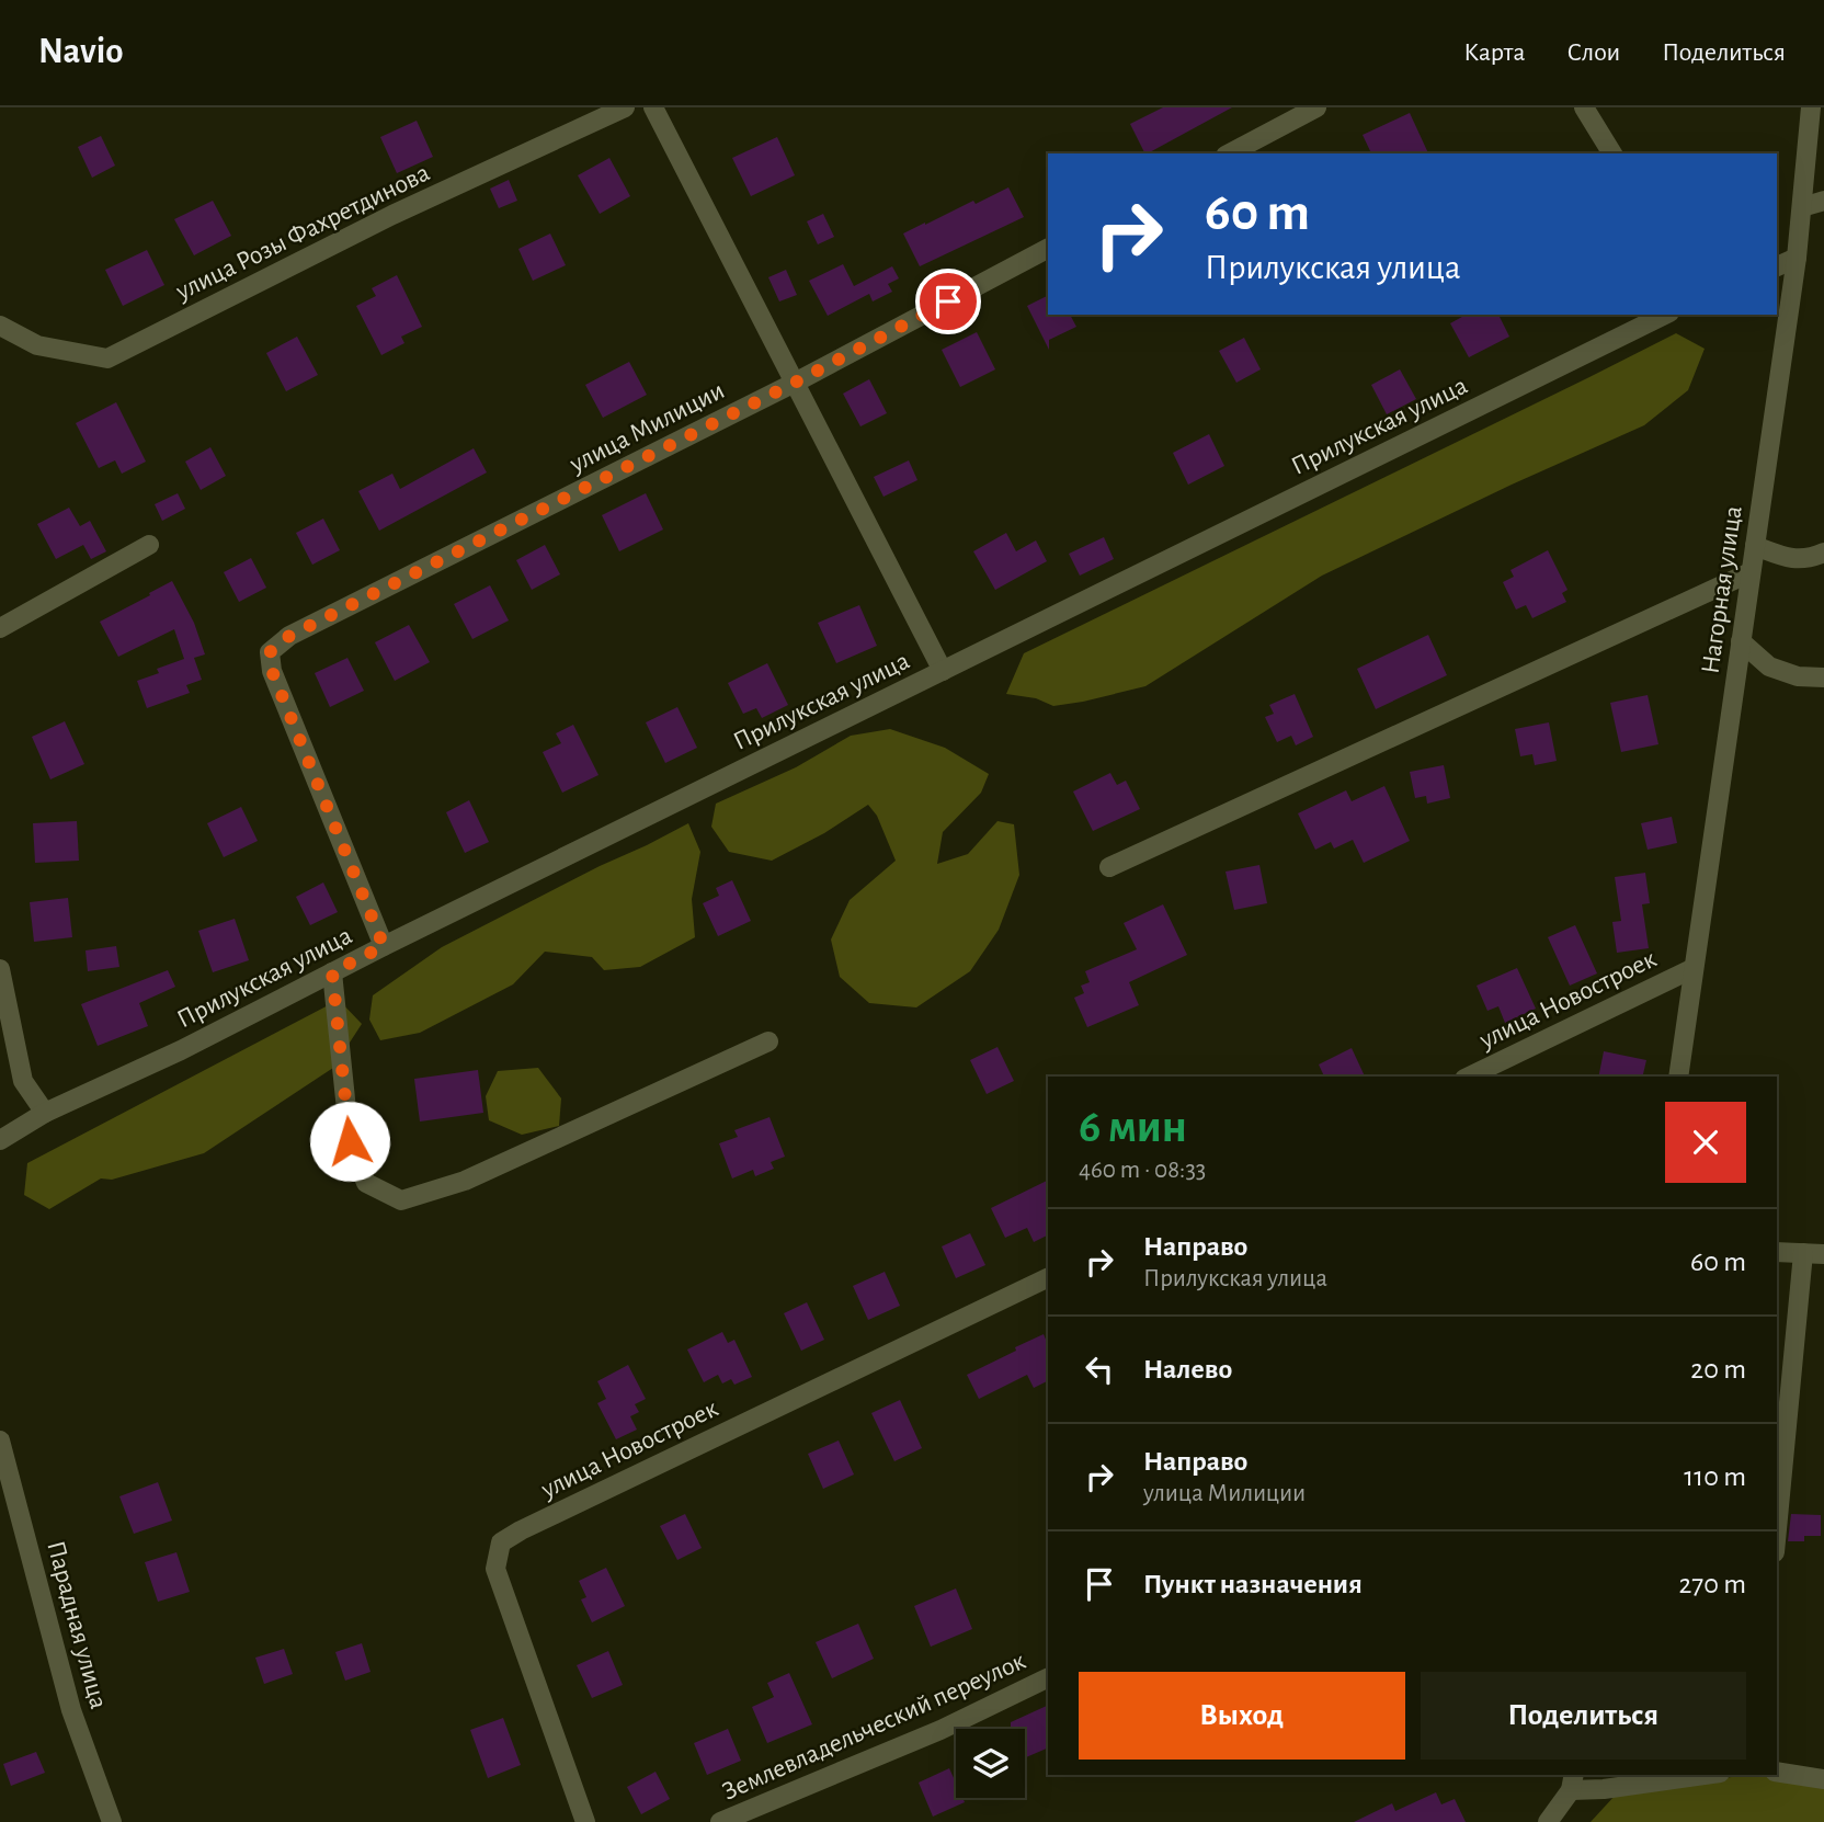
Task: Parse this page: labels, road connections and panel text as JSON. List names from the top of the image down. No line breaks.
{"streets":{"street":["улица Розы Фахретдинова","Прилукская улица","улица Милиции","Нагорная улица","улица Новостроек","Парадная улица","Землевладельческий переулок"]},"crossings":[["Прилукская улица","улица Милиции"],["Нагорная улица","улица Новостроек"]],"page":{"header":"Navio","nav":["Карта","Слои","Поделиться"],"turn":["60 m","Прилукская улица"],"heading":["6 мин","460 m · 08:33"],"list":[{"name":"Направо","note":"Прилукская улица","value":"60 m"},{"name":"Налево","value":"20 m"},{"name":"Направо","note":"улица Милиции","value":"110 m"},{"name":"Пункт назначения","value":"270 m"}],"buttons":["Выход","Поделиться"]}}
